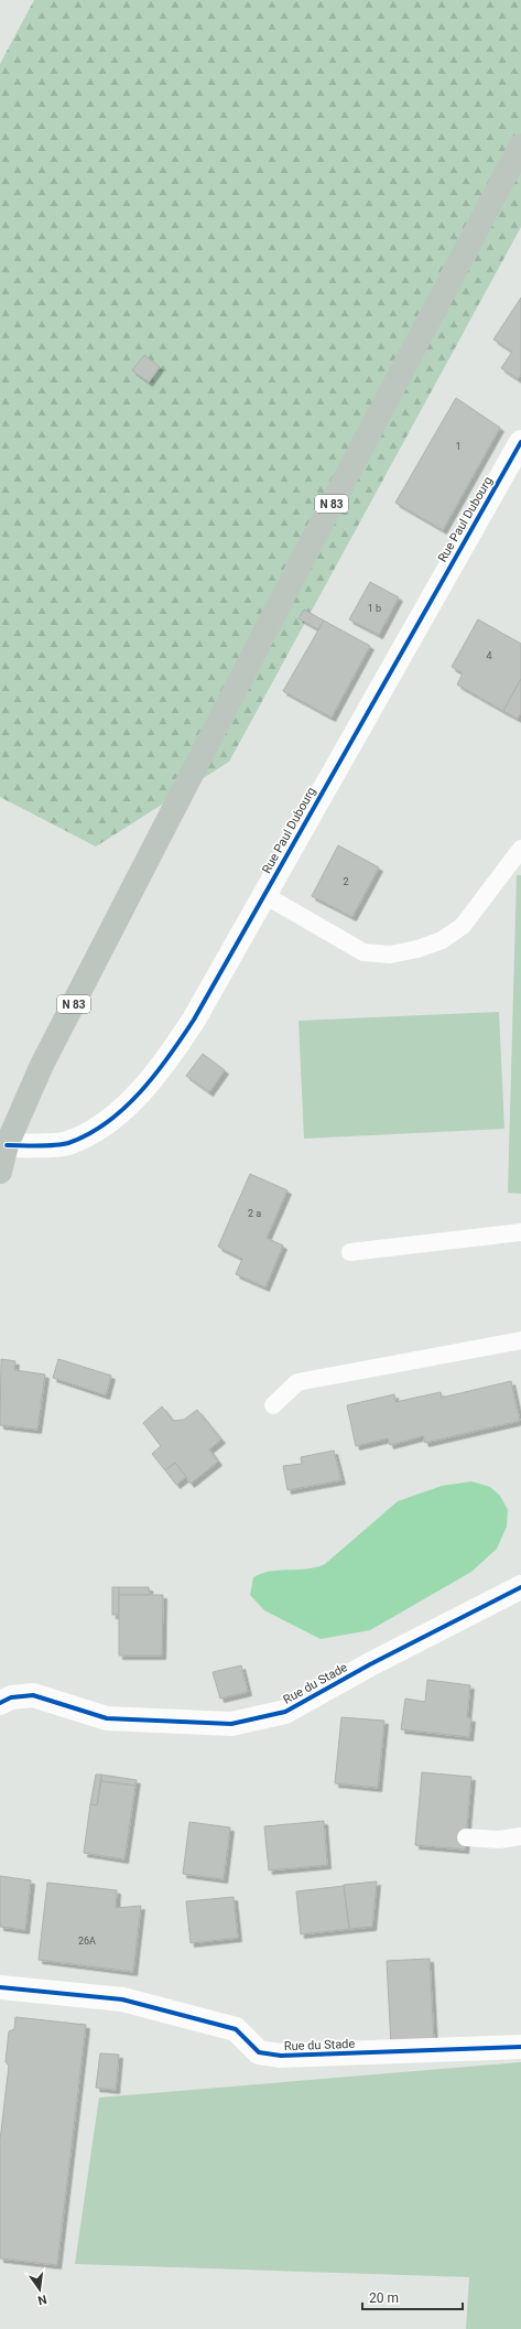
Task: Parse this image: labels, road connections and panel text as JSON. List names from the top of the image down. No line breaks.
{"streets":{"main road":["N 83"],"street":["Rue Paul Dubourg","Rue du Stade"]},"crossings":[["N 83","Rue Paul Dubourg"]],"house_numbers":["1","1 b","4","2","2 a","26A"],"scale_bar":"20 m","north":"bottom"}
